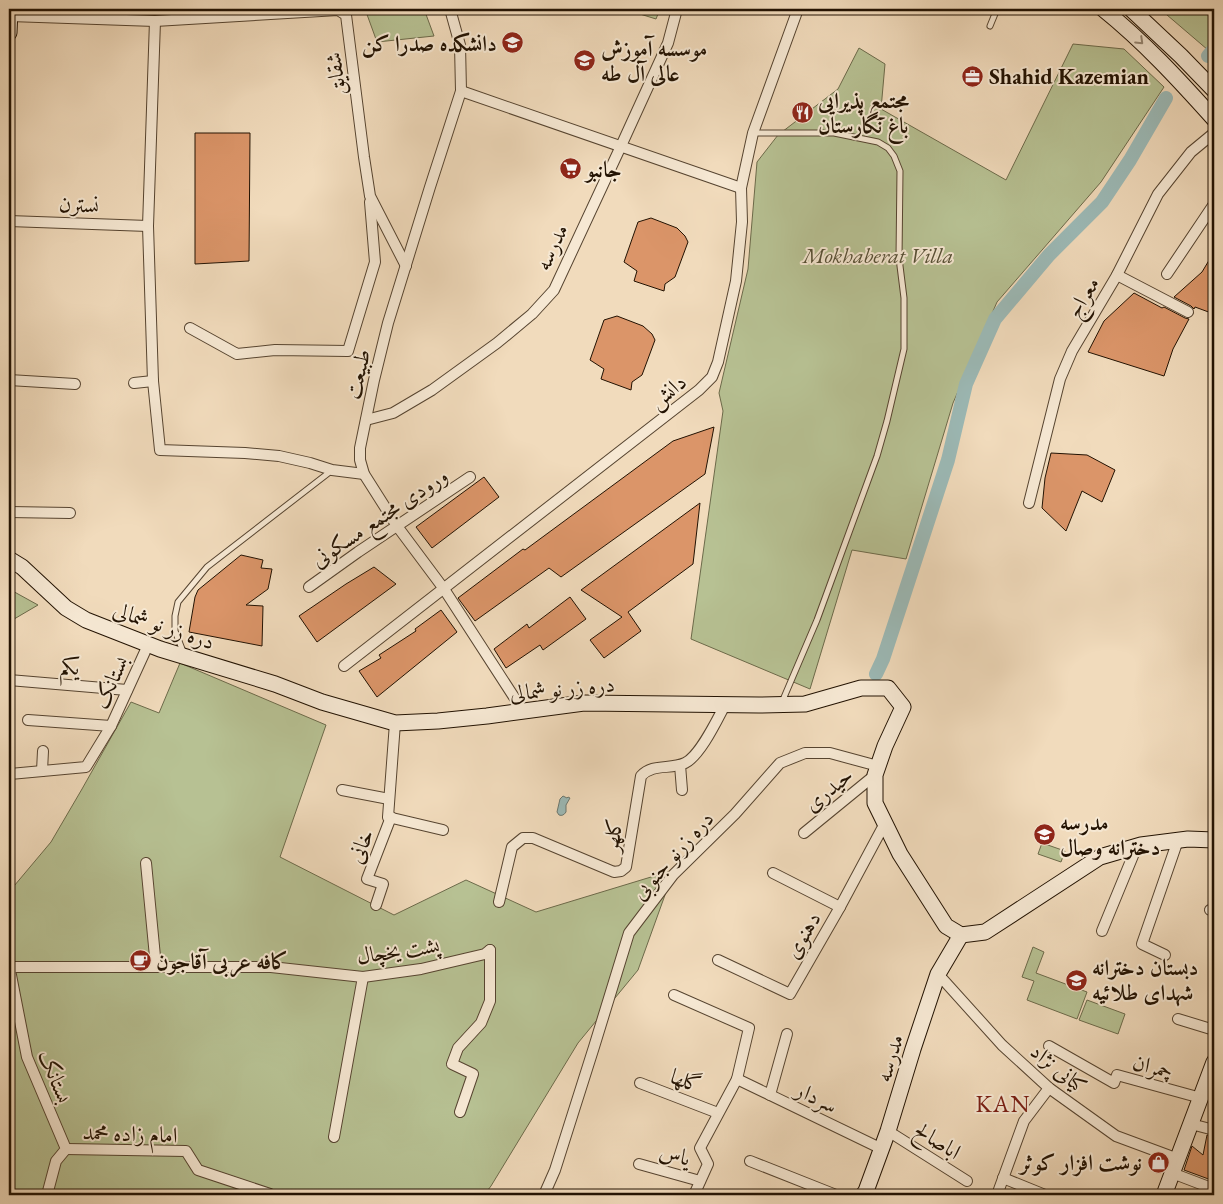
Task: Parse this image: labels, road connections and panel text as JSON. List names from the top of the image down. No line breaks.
{"streets":{"street":["شقایق","نسترن","مدرسه","معراج","طبیعت","دانش","ورودی مجتمع مسکونی","دره زر نو شمالی","یکم","بستانک","حیدری","کلهر","خانی","دره زرنو جنوبی","دهنوی","پشت یخچال","چمران","کیانی نژاد","گلها","سردار","امام زاده محمد","اباصالح","یاس"]},"crossings":[["شقایق","طبیعت"],["مدرسه","طبیعت"],["مدرسه","دره زر نو شمالی"],["مدرسه","کیانی نژاد"],["مدرسه","سردار"],["مدرسه","اباصالح"],["طبیعت","دانش"],["طبیعت","ورودی مجتمع مسکونی"],["طبیعت","دره زر نو شمالی"],["دره زر نو شمالی","بستانک"],["دره زر نو شمالی","حیدری"],["دره زر نو شمالی","کلهر"],["دره زر نو شمالی","خانی"],["دره زر نو شمالی","دره زرنو جنوبی"],["دره زر نو شمالی","دهنوی"],["یکم","بستانک"],["بستانک","پشت یخچال"],["بستانک","امام زاده محمد"],["حیدری","دره زرنو جنوبی"]],"districts":["KAN"],"parks":["Mokhaberat Villa"],"places":{"school or university":["دانشکده صدرا کن","موسسه آموزش عالی آل طه","مدرسه دخترانه وصال","دبستان دخترانه شهدای طلائیه"],"office":["Shahid Kazemian"],"restaurant":["مجتمع پذیرایی باغ نگارستان"],"supermarket":["جانبو"],"cafe":["کافه عربی آقاجون"],"shop":["نوشت افزار کوثر"]}}
